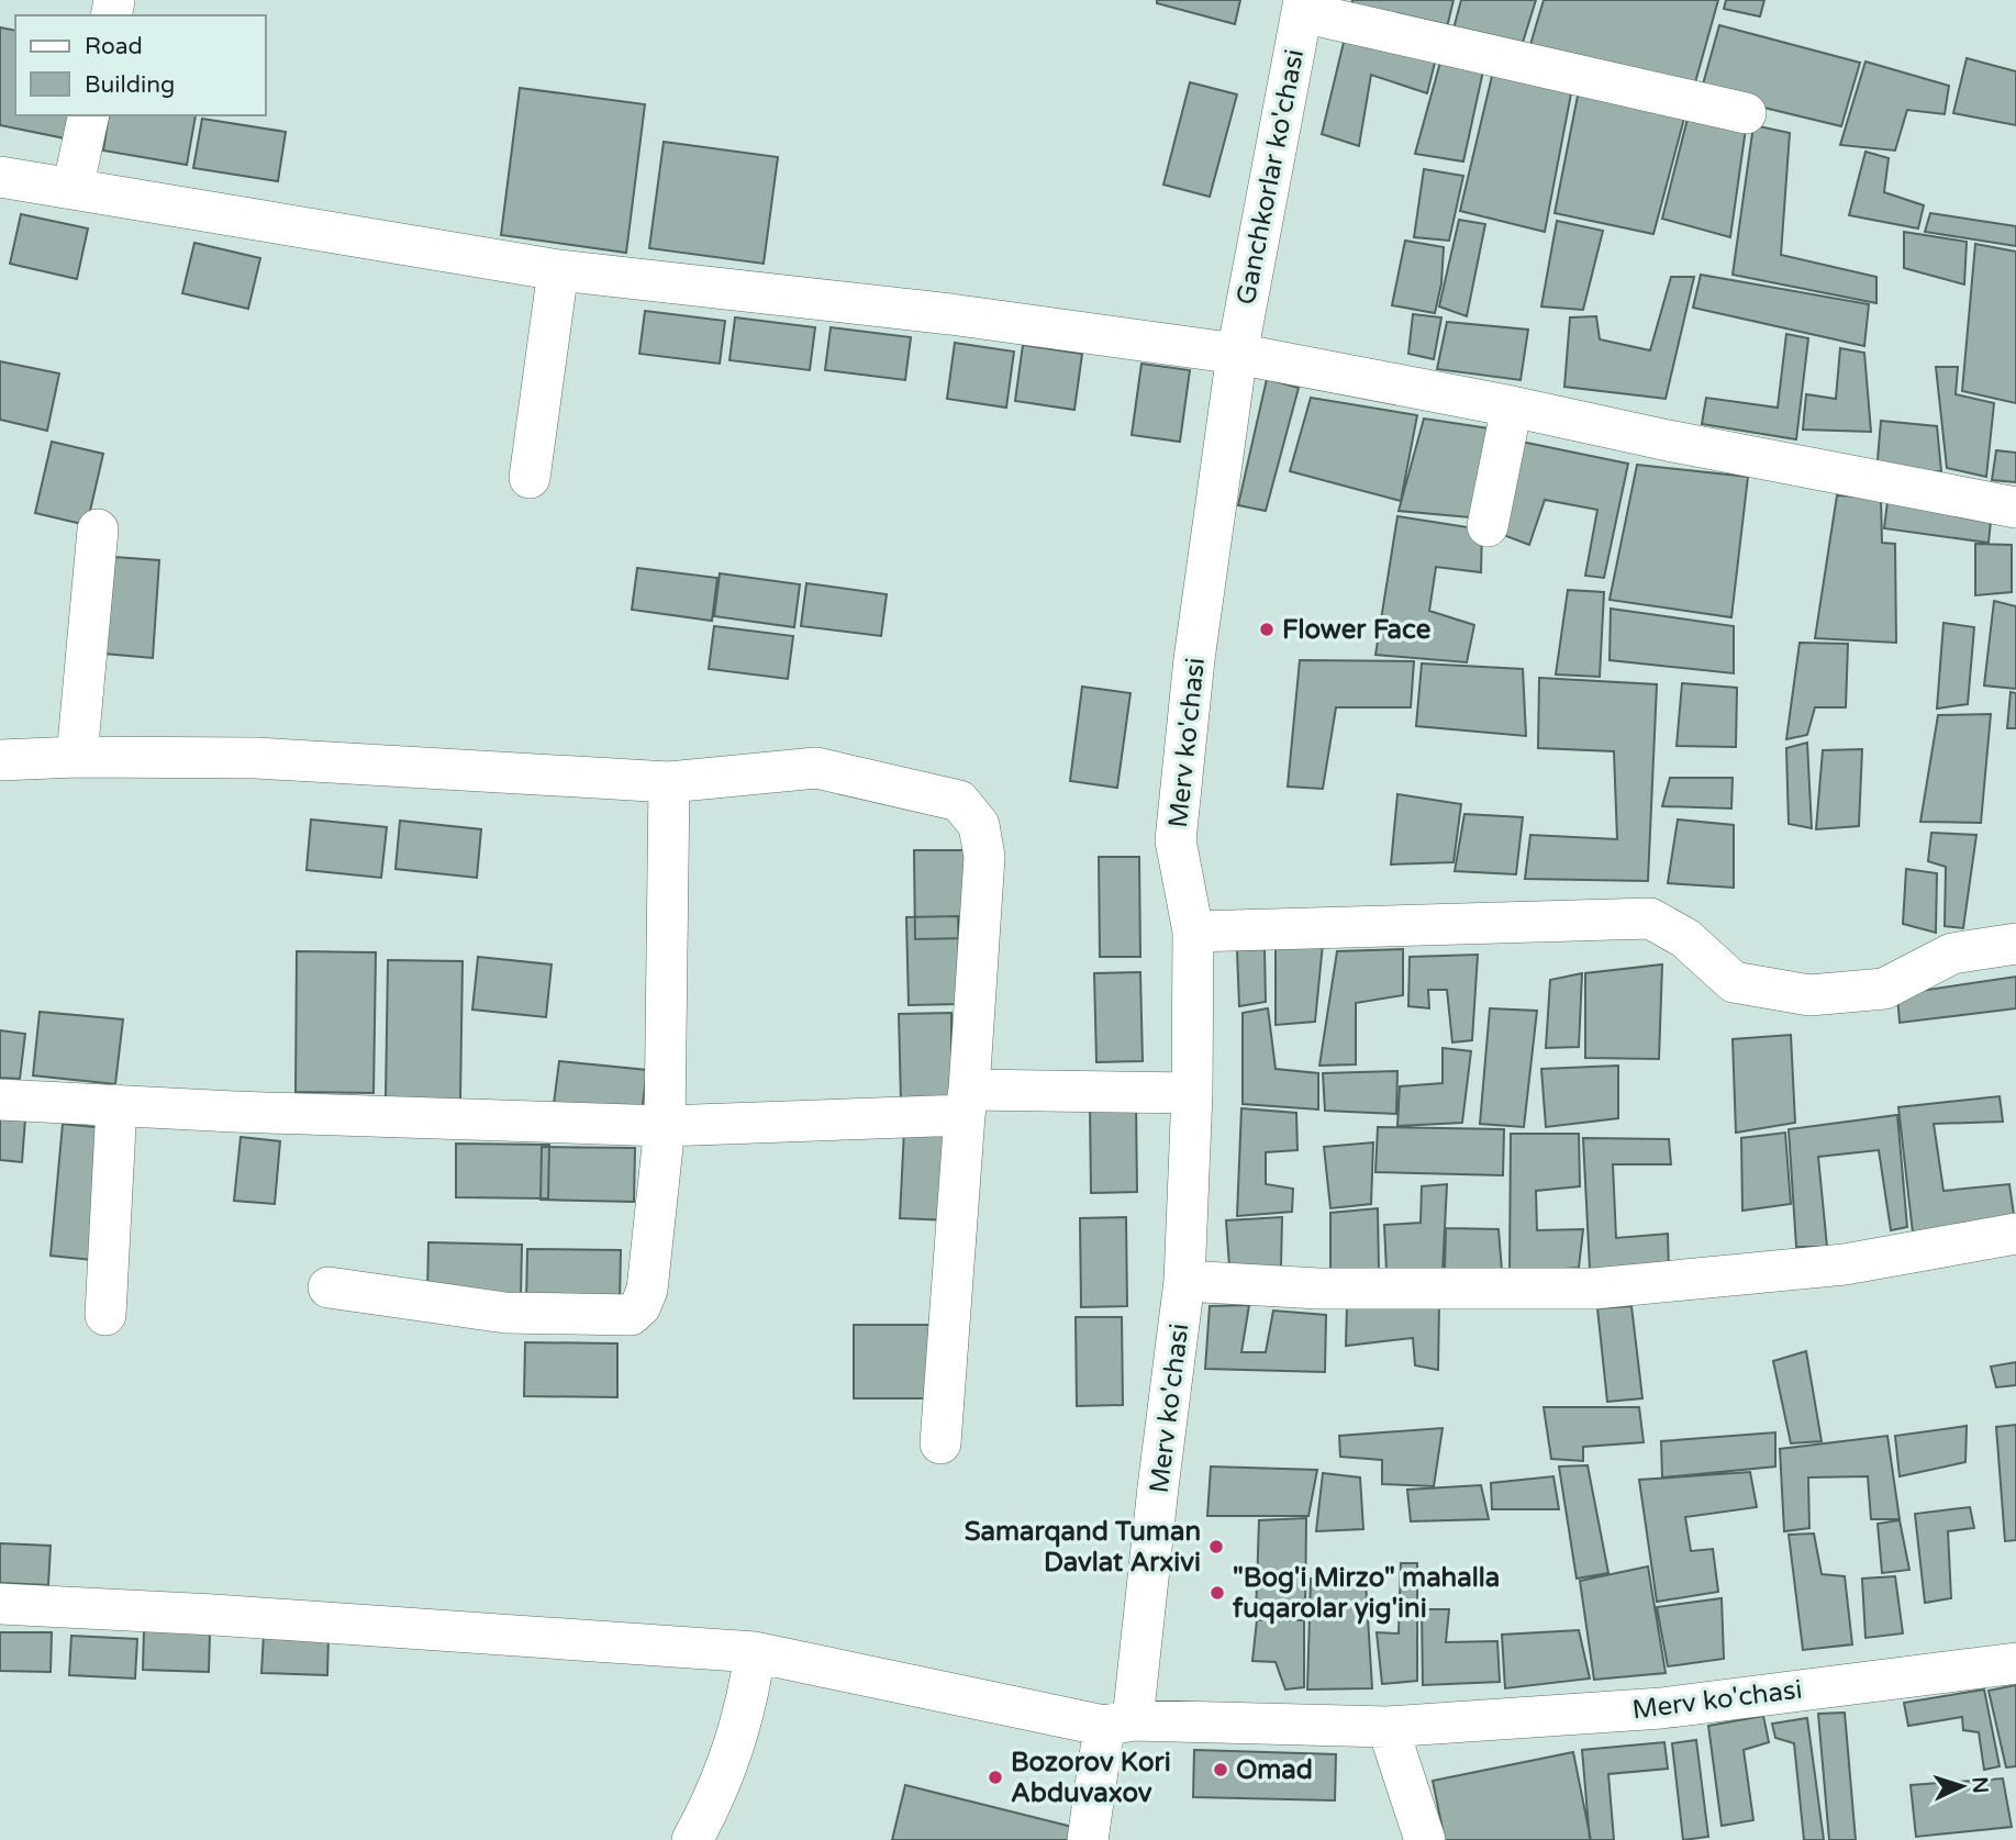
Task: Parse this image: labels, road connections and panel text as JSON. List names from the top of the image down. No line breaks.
{"streets":{"street":["Ganchkorlar ko'chasi","Merv ko'chasi"]},"crossings":[["Ganchkorlar ko'chasi","Merv ko'chasi"]],"places":["Flower Face","Samarqand Tuman Davlat Arxivi","\"Bog'i Mirzo\" mahalla fuqarolar yig'ini","Omad","Bozorov Kori Abduvaxov"],"legend":["Road","Building"],"north":"right"}
